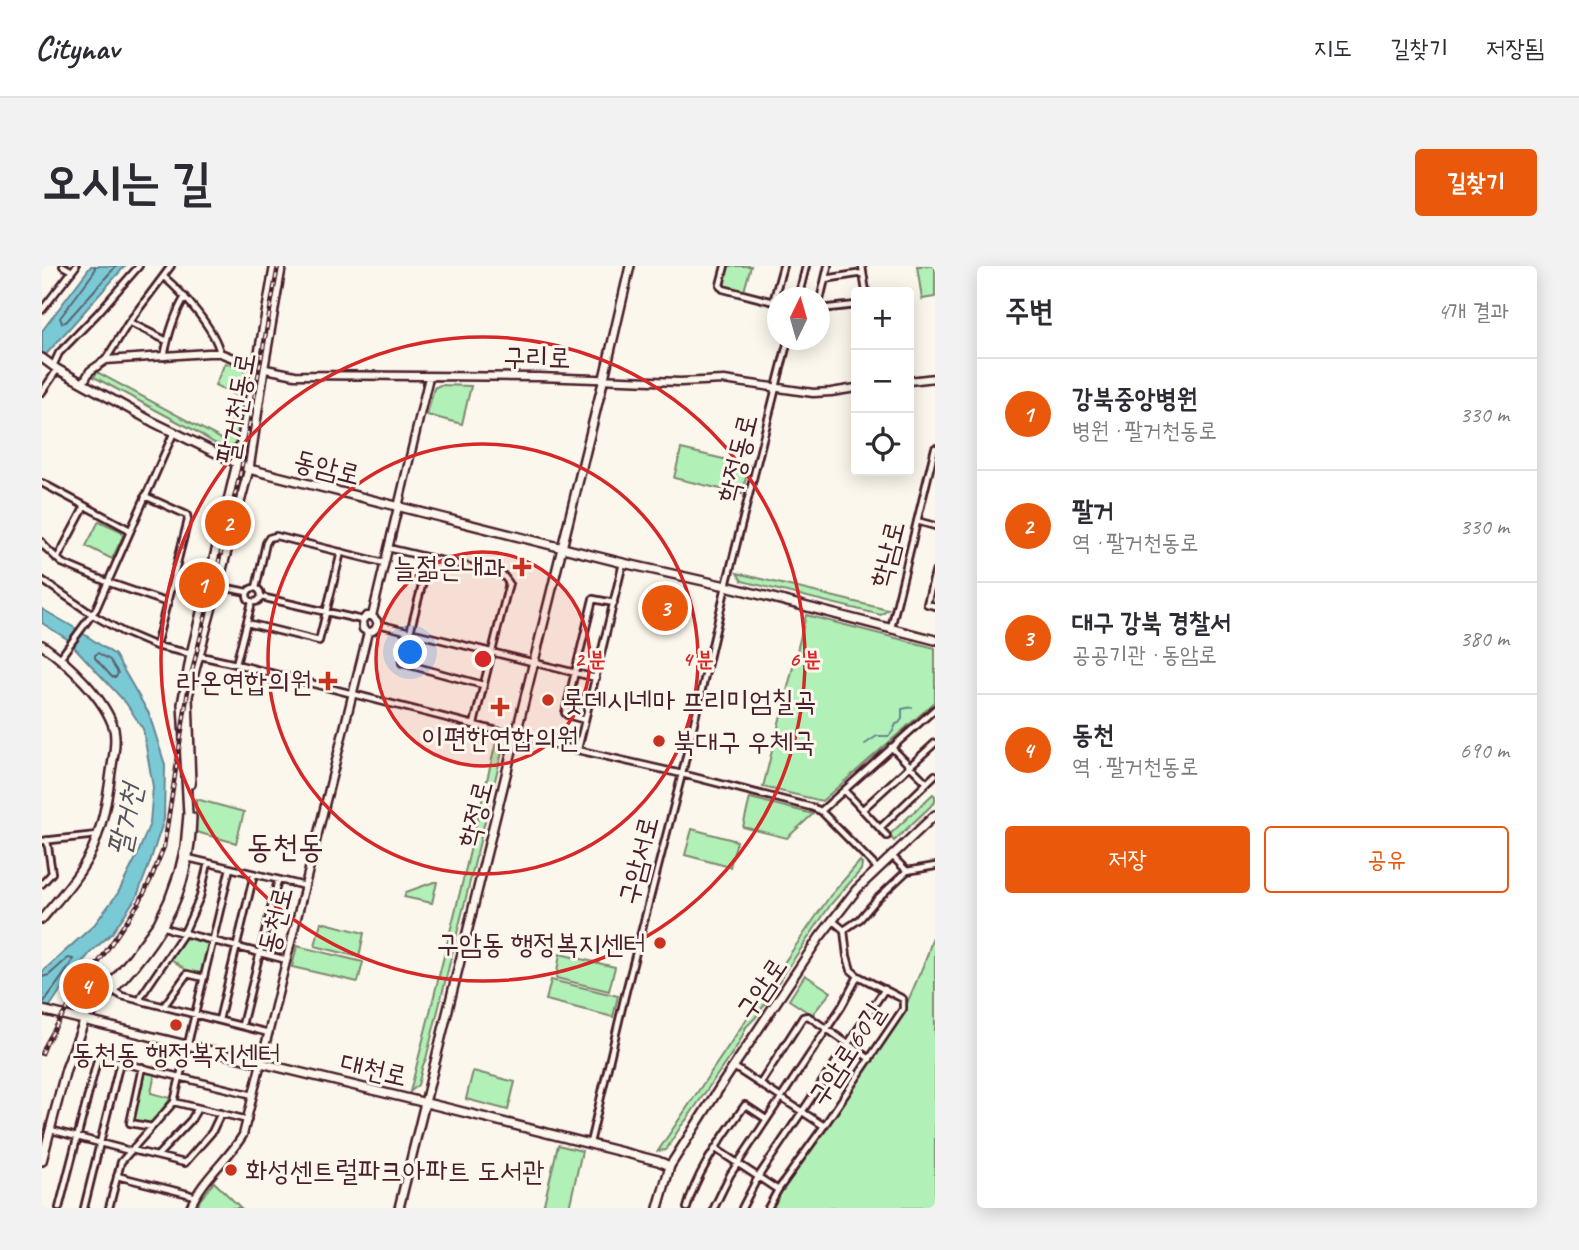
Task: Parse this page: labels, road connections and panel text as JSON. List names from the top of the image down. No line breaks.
{"streets":{"main road":["팔거천동로","동암로","학정로","구암로","대천로"],"street":["구리로","학정동로","학남로","구암서로","동천로","구암로60길"]},"crossings":[["구리로","팔거천동로"],["구리로","학정동로"],["구리로","학정로"],["팔거천동로","동암로"],["팔거천동로","대천로"],["학정동로","동암로"],["학정동로","구암서로"],["동암로","학남로"],["동암로","학정로"],["동암로","구암서로"],["학정로","대천로"],["구암서로","대천로"],["동천로","대천로"],["구암로","구암로60길"],["구암로","대천로"]],"districts":["동천동"],"water":["팔거천"],"places":{"health":["늘젊은내과","라온연합의원","이편한연합의원"],"other":["롯데시네마 프리미엄칠곡","북대구 우체국","구암동 행정복지센터","동천동 행정복지센터","화성센트럴파크아파트 도서관"]},"north":"top","page":{"header":"Citynav","nav":["지도","길찾기","저장됨"],"buttons":["길찾기",["저장","공유"]],"title":"오시는 길","heading":["주변","4개 결과"],"map_buttons":["+","−"],"list":[{"mark":"1","name":"강북중앙병원","note":"병원 · 팔거천동로","value":"330 m"},{"mark":"2","name":"팔거","note":"역 · 팔거천동로","value":"330 m"},{"mark":"3","name":"대구 강북 경찰서","note":"공공기관 · 동암로","value":"380 m"},{"mark":"4","name":"동천","note":"역 · 팔거천동로","value":"690 m"}],"pins":["2","1","3","4"]},"rings":["2 분","4 분","6 분"]}
